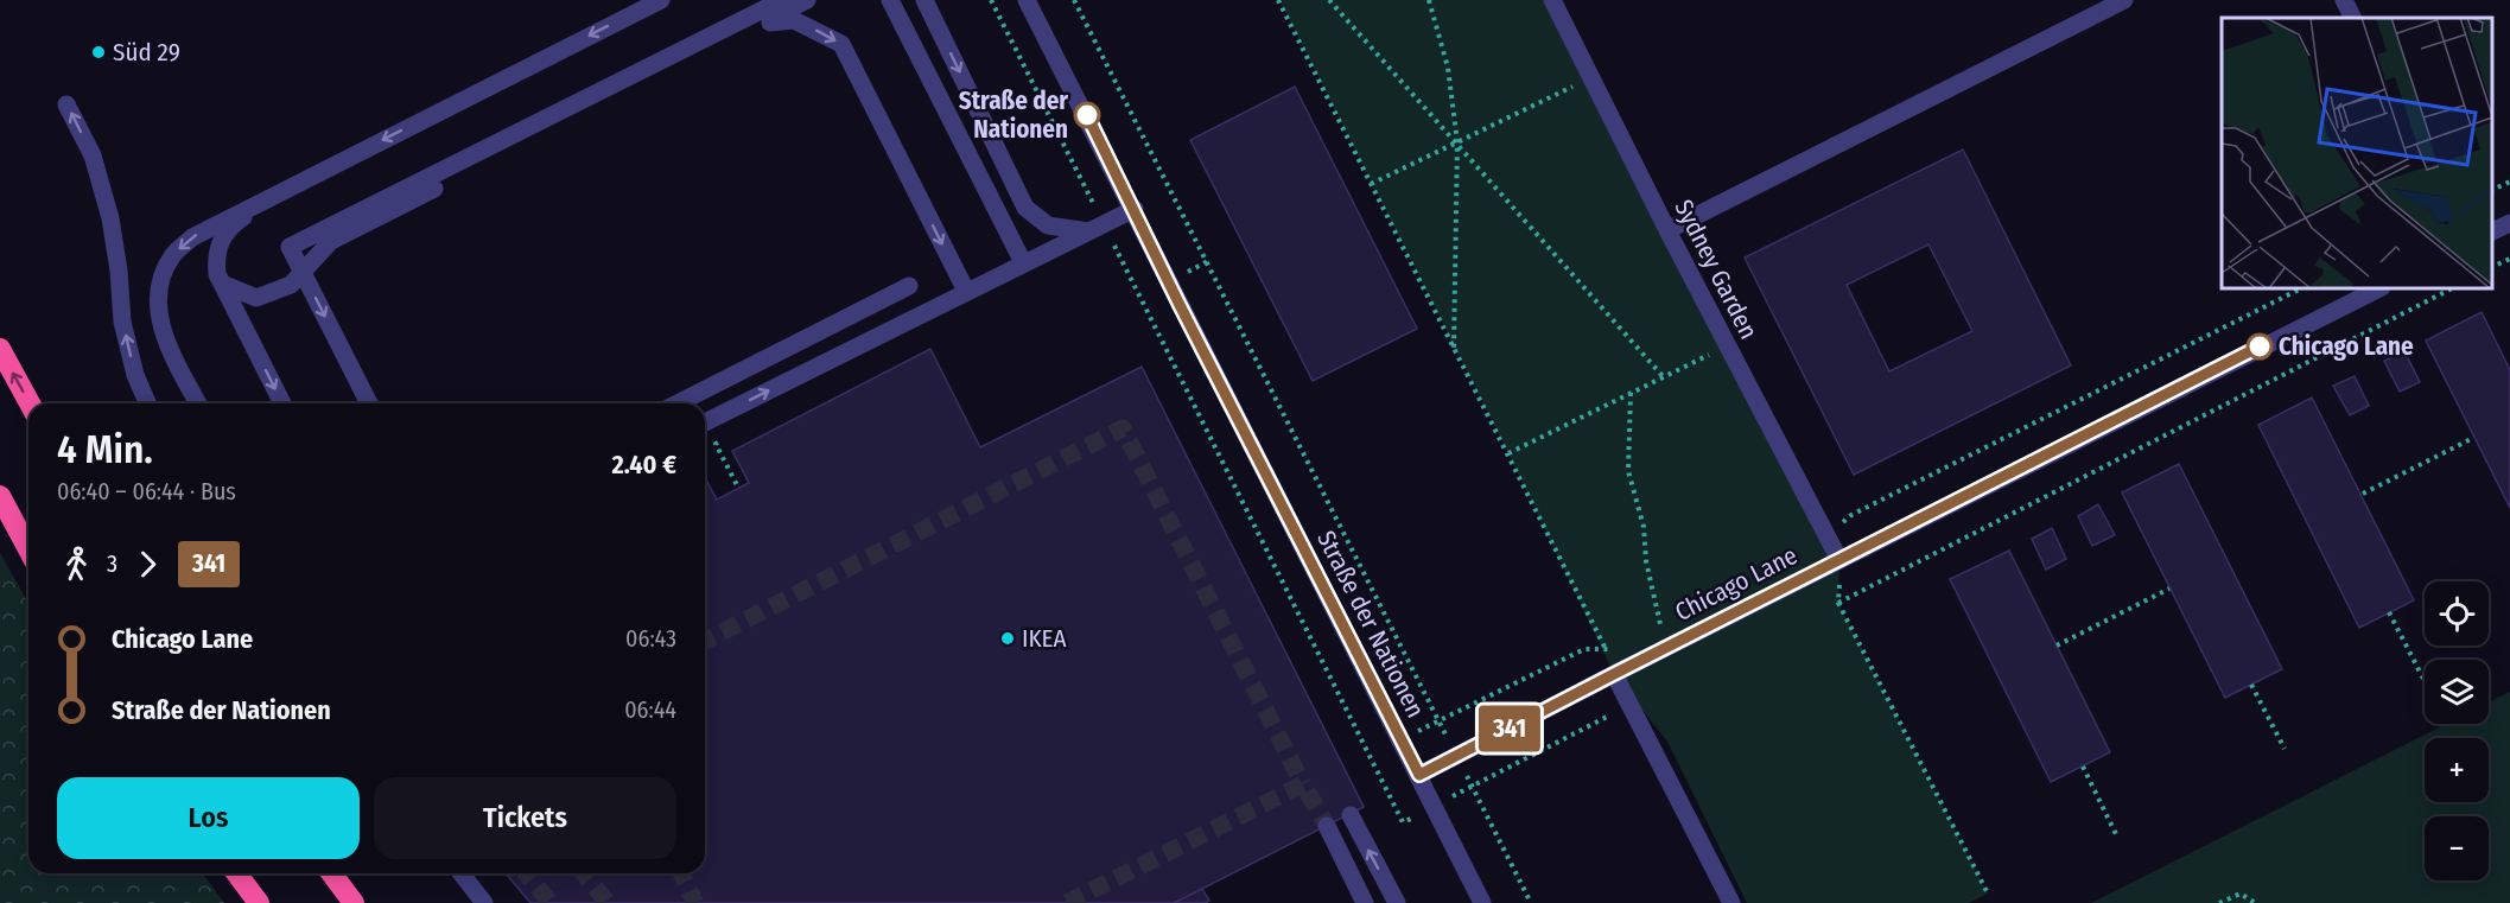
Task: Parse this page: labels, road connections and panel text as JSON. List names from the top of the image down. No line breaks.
{"streets":{"street":["Sydney Garden","Chicago Lane","Straße der Nationen"]},"crossings":[["Sydney Garden","Chicago Lane"],["Chicago Lane","Straße der Nationen"]],"places":["Süd 29","Straße der Nationen","Chicago Lane","IKEA"],"lines":["bus line 341"],"page":{"on_map":"341","heading":["4 Min.","06:40 – 06:44 · Bus","2.40 €"],"legs":["3","341"],"map_buttons":["+","−"],"list":[{"name":"Chicago Lane","value":"06:43"},{"name":"Straße der Nationen","value":"06:44"}],"buttons":["Los","Tickets"]}}
